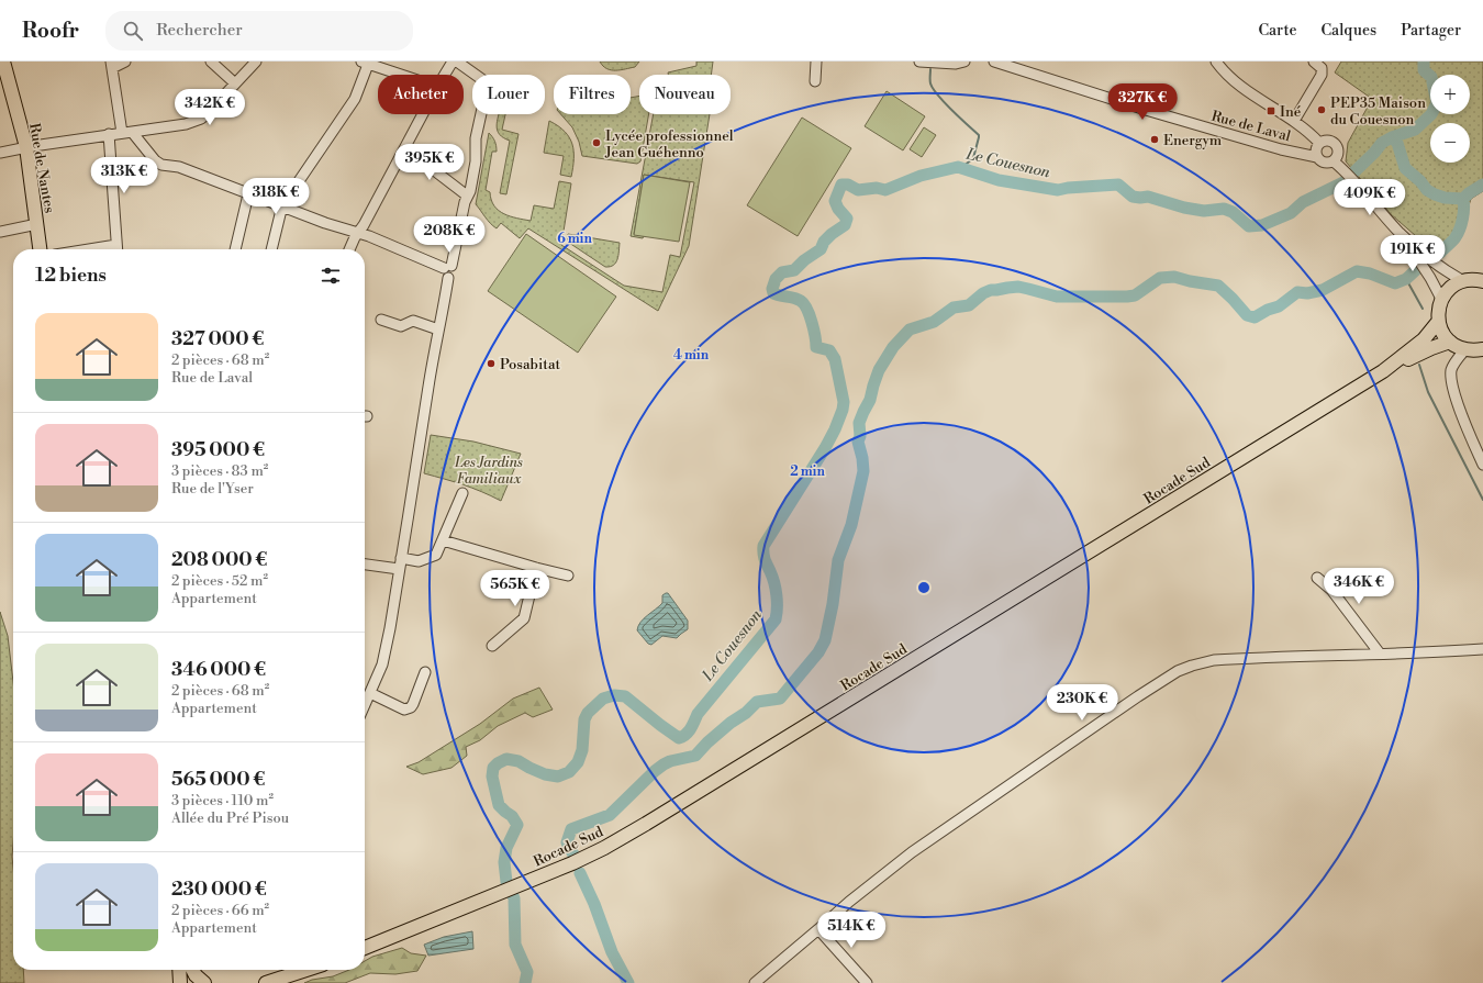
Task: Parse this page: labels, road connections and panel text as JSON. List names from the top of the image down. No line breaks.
{"streets":{"main road":["Rue de Nantes","Rocade Sud"],"street":["Rue de Laval"]},"water":["Le Couesnon"],"parks":["Les Jardins Familiaux"],"places":{"other":["PEP35 Maison du Couesnon","Energym","Lycée professionnel Jean Guéhenno","Posabitat"],"transit":["Iné"]},"page":{"header":"Roofr","search":"Rechercher","nav":["Carte","Calques","Partager"],"map_buttons":["+","−"],"chip":["Acheter","Louer","Filtres","Nouveau"],"price":["327K €","342K €","395K €","313K €","318K €","409K €","208K €","191K €","346K €","565K €","230K €","514K €"],"heading":"12 biens","list":[{"name":"327 000 €","note":"2 pièces · 68 m² · Rue de Laval"},{"name":"395 000 €","note":"3 pièces · 83 m² · Rue de l'Yser"},{"name":"208 000 €","note":"2 pièces · 52 m² · Appartement"},{"name":"346 000 €","note":"2 pièces · 68 m² · Appartement"},{"name":"565 000 €","note":"3 pièces · 110 m² · Allée du Pré Pisou"},{"name":"230 000 €","note":"2 pièces · 66 m² · Appartement"}]},"rings":["6 min","4 min","2 min"]}
